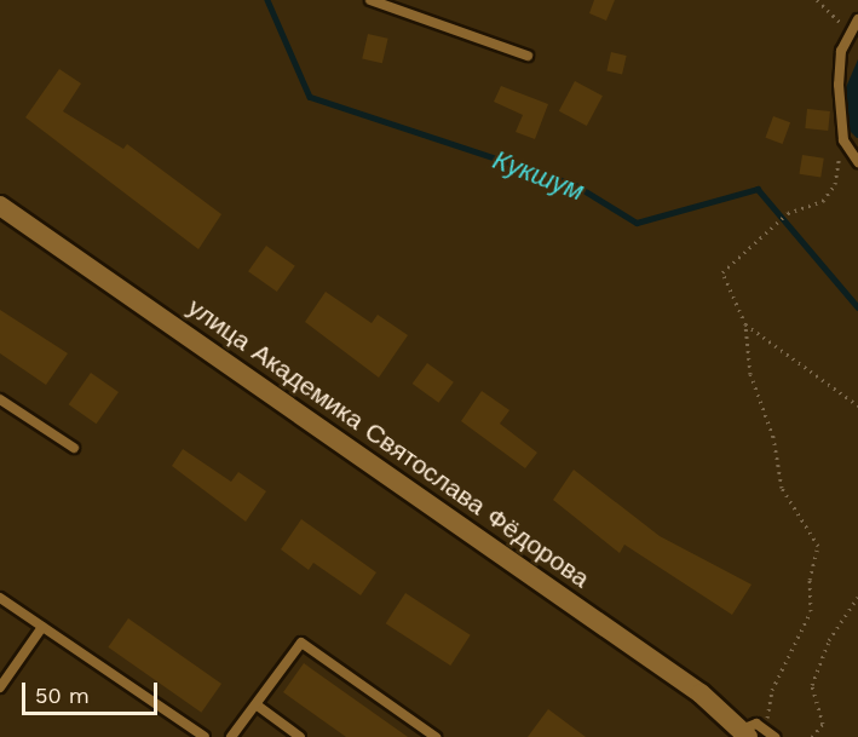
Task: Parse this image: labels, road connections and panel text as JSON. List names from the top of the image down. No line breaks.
{"streets":{"street":["улица Академика Святослава Фёдорова"]},"water":["Кукшум"],"scale_bar":"50 m"}
